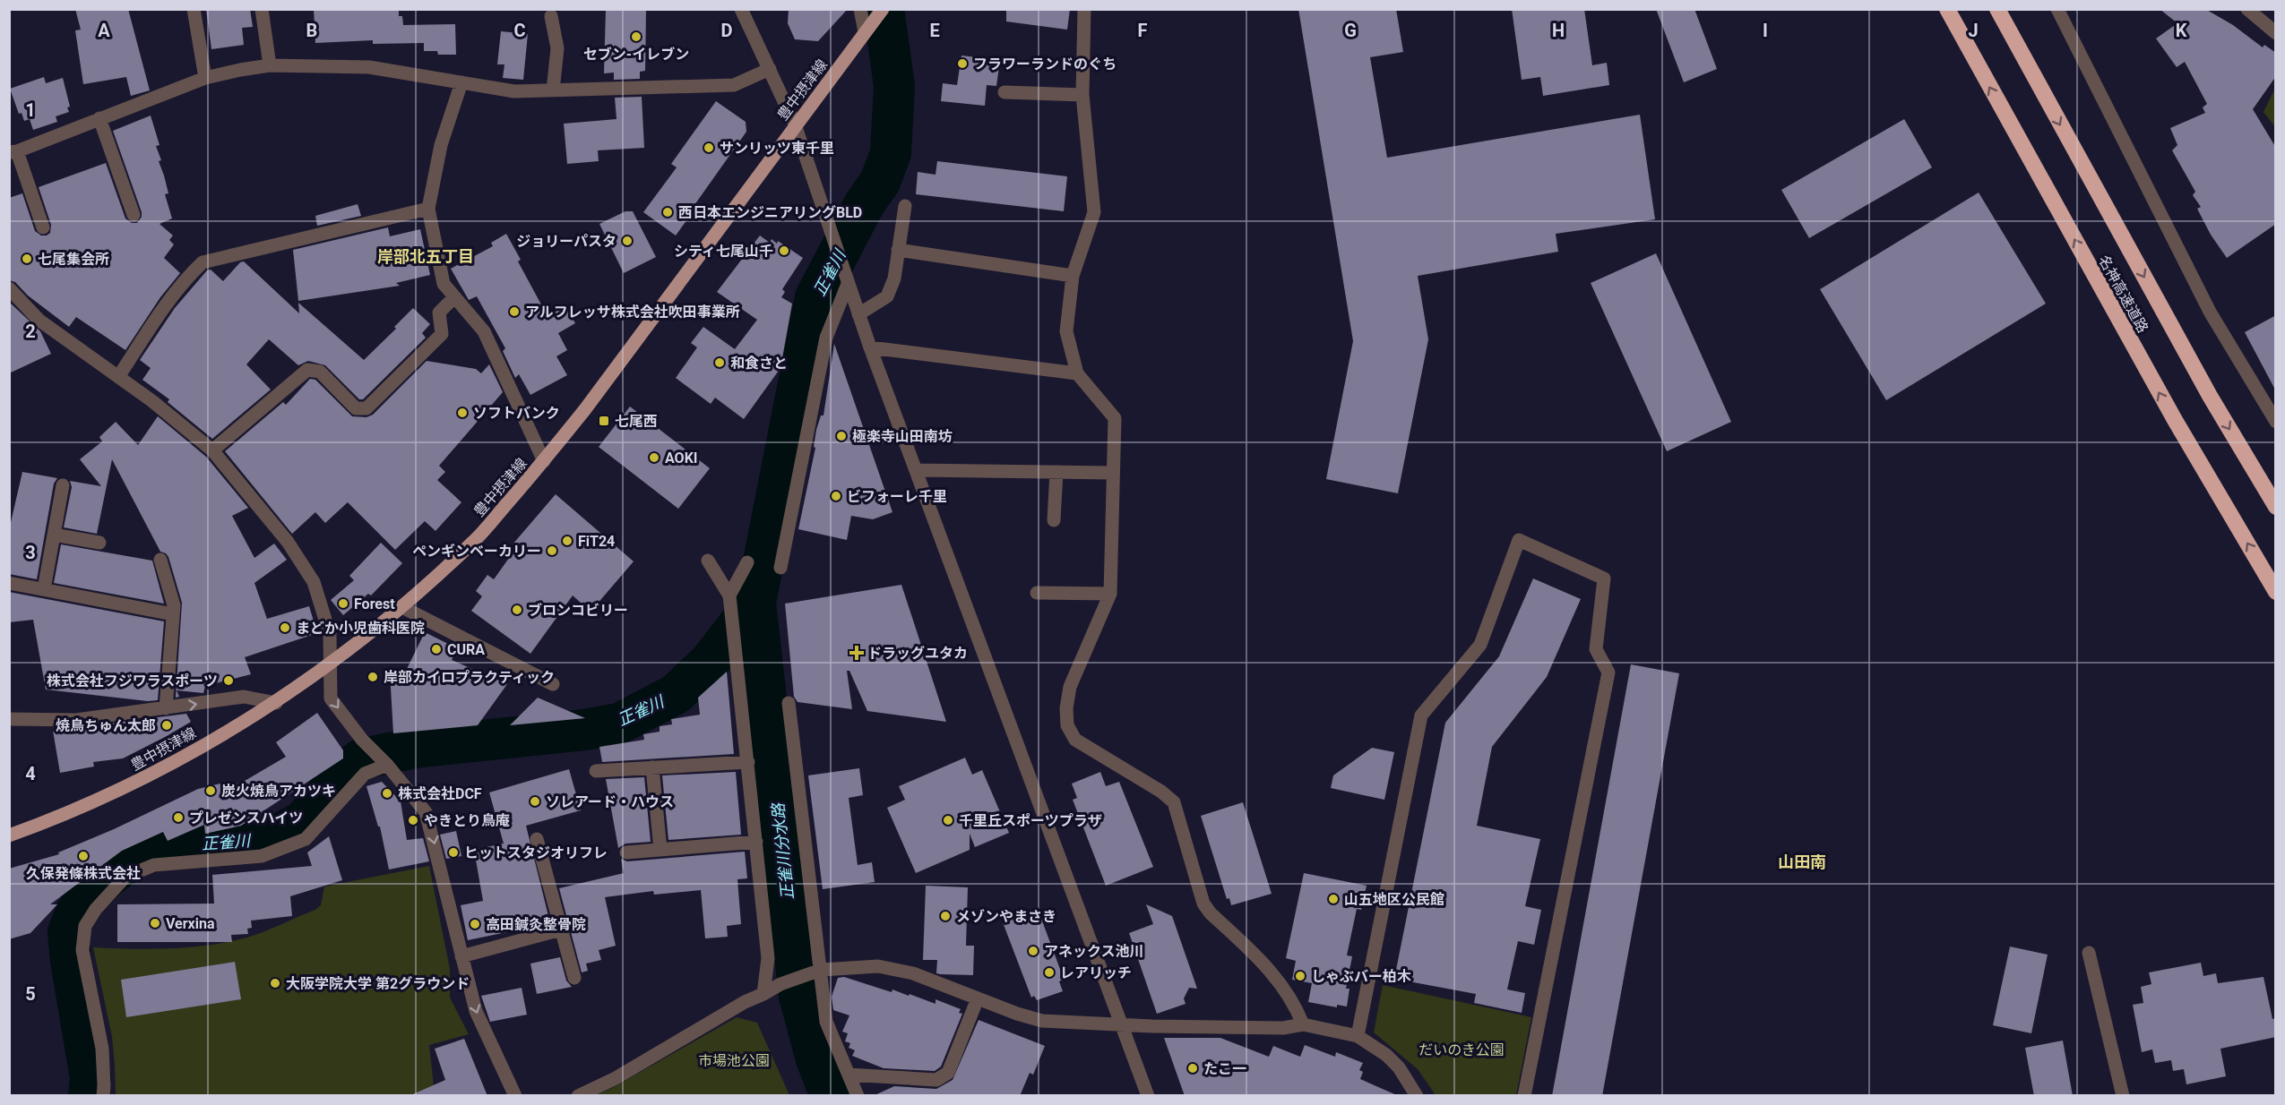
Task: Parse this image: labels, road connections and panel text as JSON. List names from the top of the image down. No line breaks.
{"streets":{"highway":["名神高速道路"],"main road":["豊中摂津線"]},"districts":["岸部北五丁目","山田南"],"water":["正雀川","正雀川分水路"],"parks":["だいのき公園","市場池公園"],"places":{"other":["セブン-イレブン","フラワーランドのぐち","サンリッツ東千里","西日本エンジニアリングBLD","ジョリーパスタ","シティ七尾山千","七尾集会所","アルフレッサ株式会社吹田事業所","和食さと","ソフトバンク","極楽寺山田南坊","AOKI","ビフォーレ千里","FiT24","ペンギンベーカリー","Forest","ブロンコビリー","まどか小児歯科医院","CURA","岸部カイロプラクティック","株式会社フジワラスポーツ","焼鳥ちゅん太郎","炭火焼鳥アカツキ","株式会社DCF","ソレアード・ハウス","プレゼンスハイツ","やきとり鳥庵","千里丘スポーツプラザ","ヒットスタジオリフレ","久保発條株式会社","山五地区公民館","メゾンやまさき","Verxina","高田鍼灸整骨院","アネックス池川","レアリッチ","しゃぶバー柏木","大阪学院大学 第2グラウンド","たこ一"],"transit":["七尾西"],"health":["ドラッグユタカ"]},"grid":{"columns":["A","B","C","D","E","F","G","H","I","J","K"],"rows":["1","2","3","4","5"]}}
